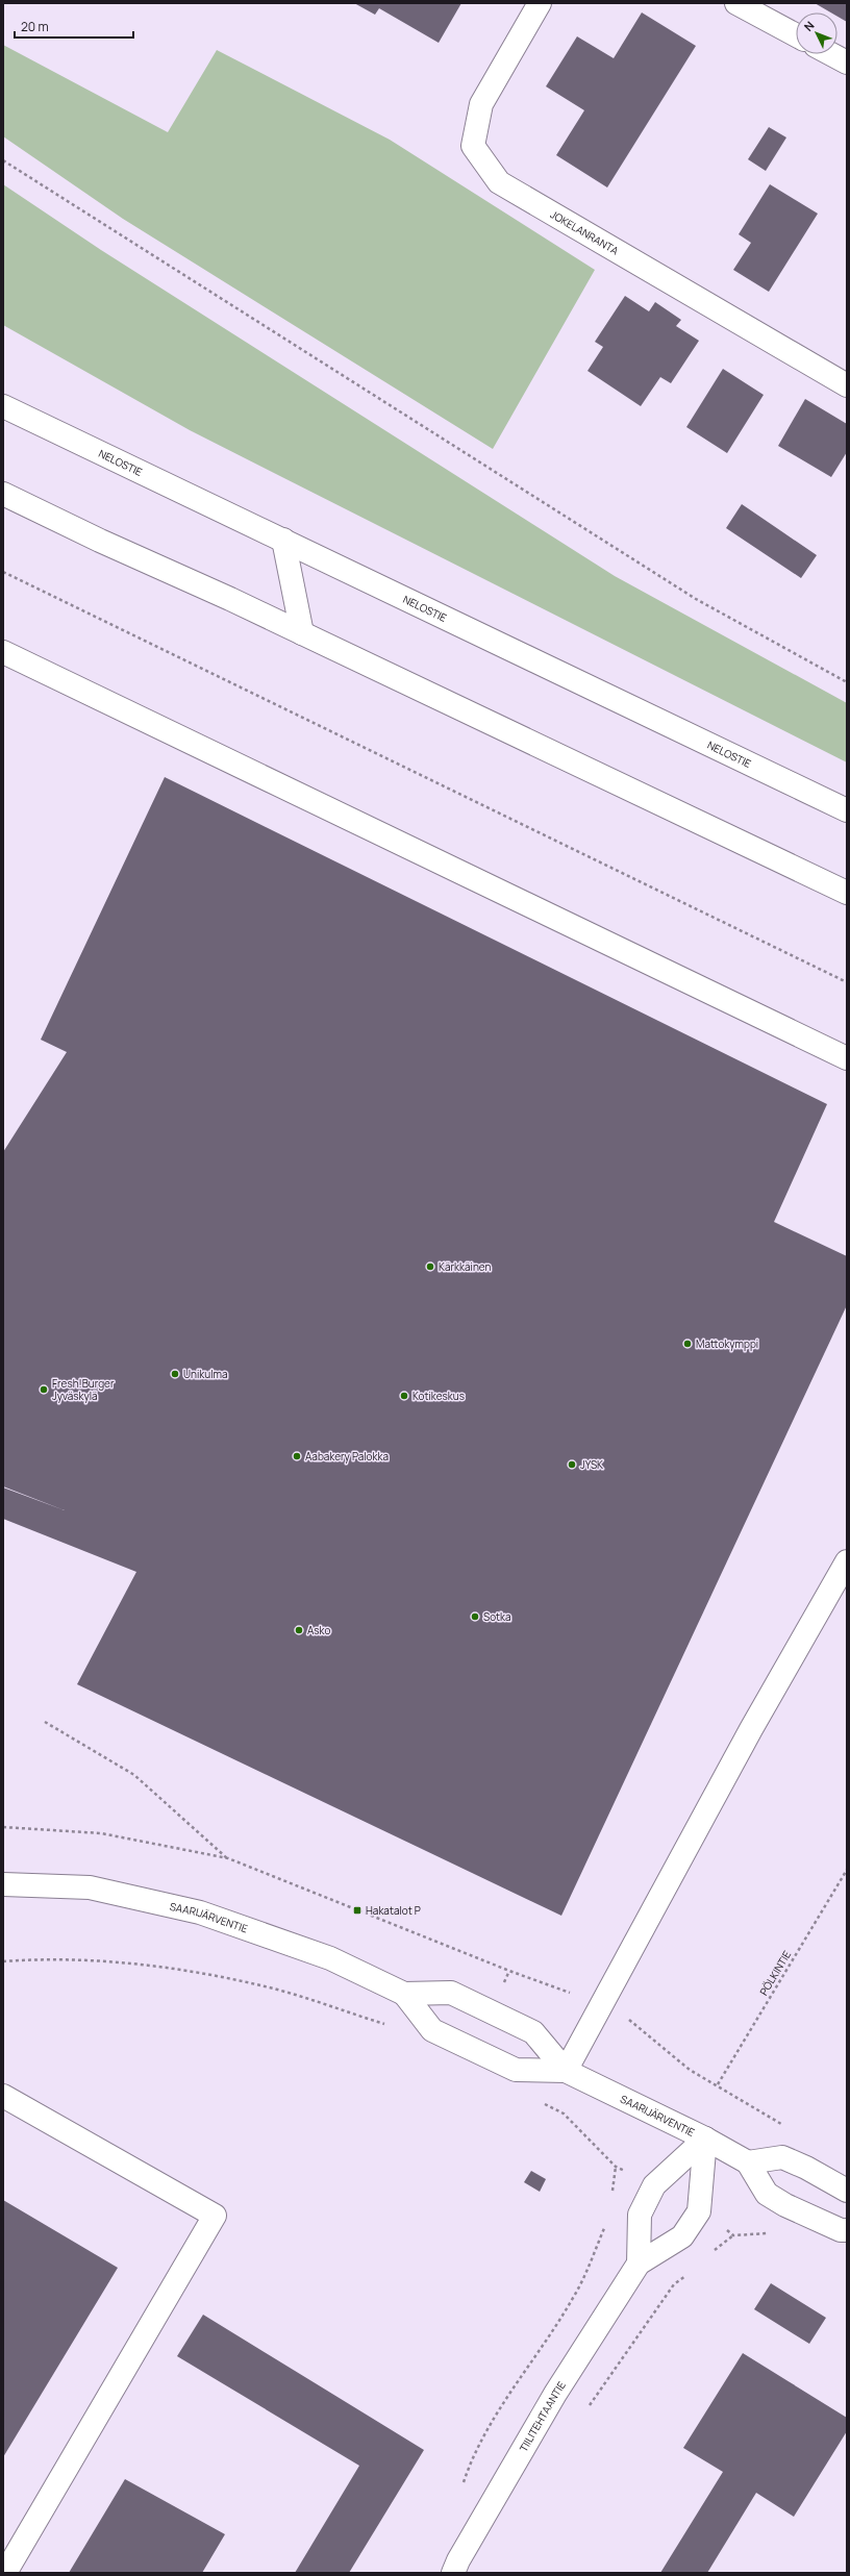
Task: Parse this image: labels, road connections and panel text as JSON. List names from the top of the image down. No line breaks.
{"streets":{"main road":["JOKELANRANTA","NELOSTIE","SAARIJÄRVENTIE","TIILITEHTAANTIE"],"path":["PÖLKINTIE"]},"crossings":[["SAARIJÄRVENTIE","TIILITEHTAANTIE"]],"places":{"other":["Kärkkäinen","Mattokymppi","Unikulma","Fresh!Burger Jyväskylä","Kotikeskus","Aabakery Palokka","JYSK","Sotka","Asko"],"transit":["Hakatalot P"]},"scale_bar":"20 m","north":"top left"}
